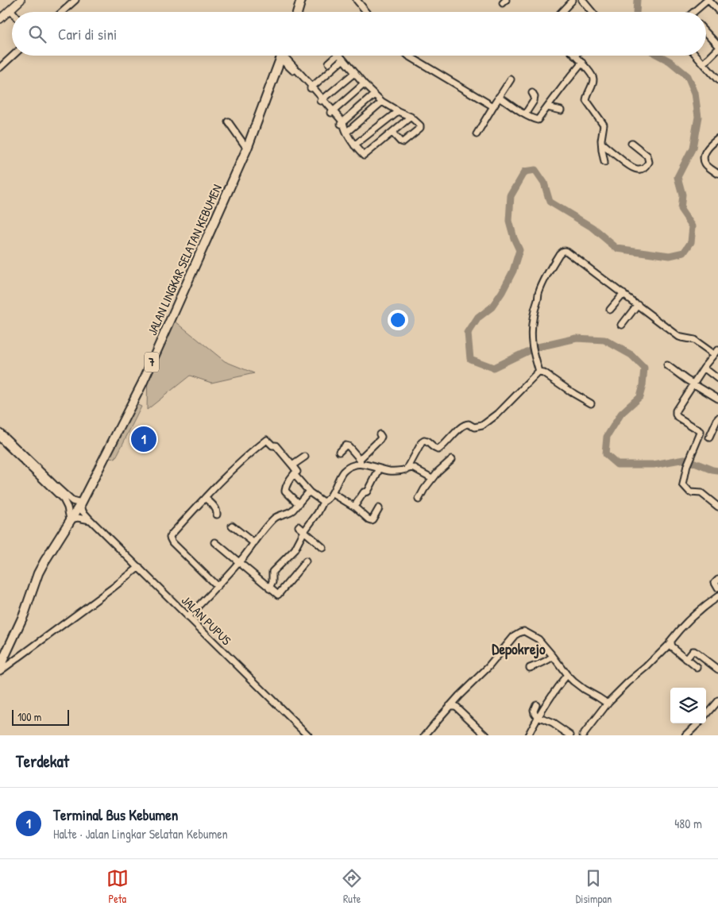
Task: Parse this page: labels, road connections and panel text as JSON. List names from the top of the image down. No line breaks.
{"streets":{"highway":["JALAN LINGKAR SELATAN KEBUMEN","7"],"street":["JALAN PUPUS"]},"crossings":[["JALAN LINGKAR SELATAN KEBUMEN","JALAN PUPUS"]],"districts":["Depokrejo"],"scale_bar":"100 m","page":{"search":"Cari di sini","pins":"1","scale":"100 m","heading":"Terdekat","list":[{"mark":"1","name":"Terminal Bus Kebumen","note":"Halte · Jalan Lingkar Selatan Kebumen","value":"480 m"}],"nav":["Peta","Rute","Disimpan"]}}
